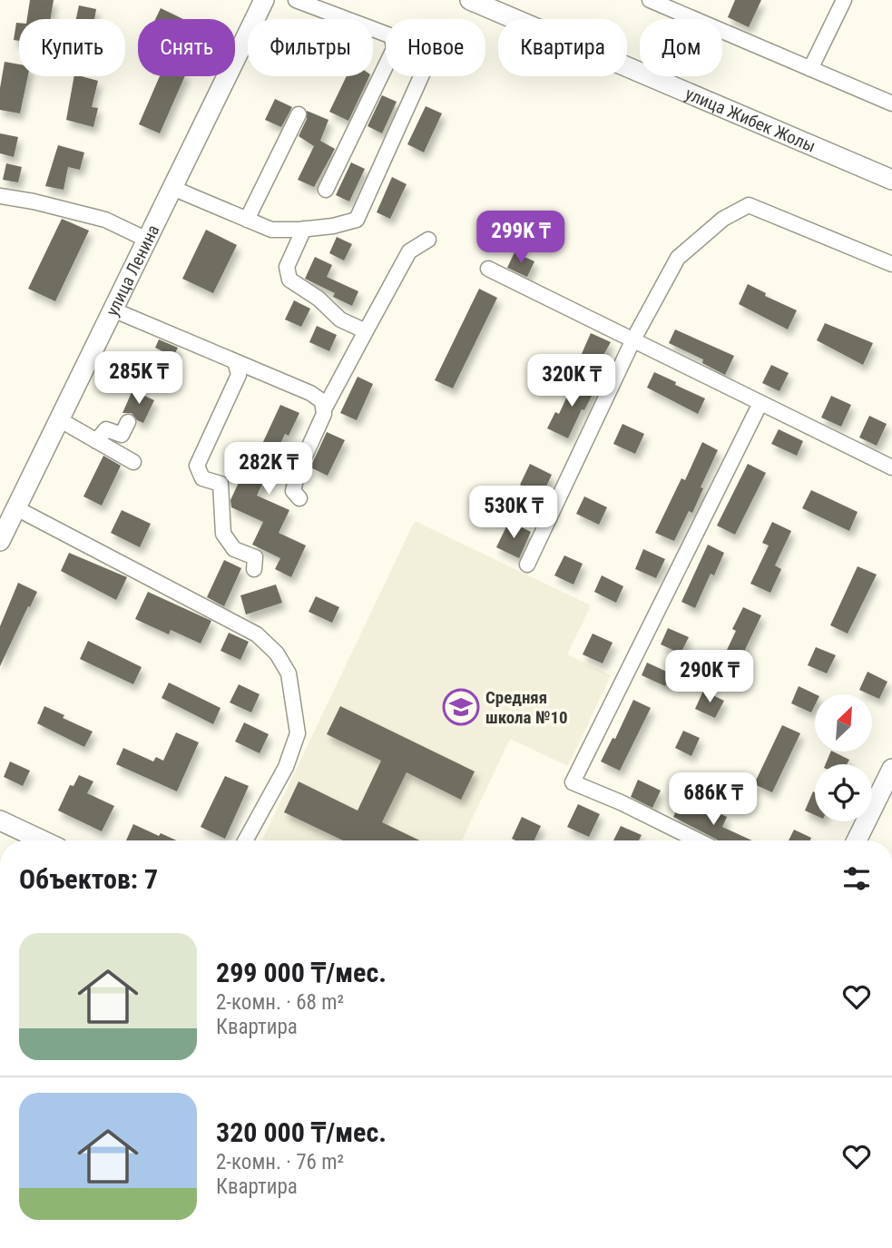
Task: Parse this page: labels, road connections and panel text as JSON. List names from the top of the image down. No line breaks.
{"streets":{"street":["улица Жибек Жолы","улица Ленина"]},"places":{"school or university":["Средняя школа №10"]},"north":"top right","page":{"chip":["Купить","Снять","Фильтры","Новое","Квартира","Дом"],"price":["299K ₸","285K ₸","320K ₸","282K ₸","530K ₸","290K ₸","686K ₸"],"heading":"Объектов: 7","list":[{"name":"299 000 ₸/мес.","note":"2-комн. · 68 m² · Квартира"},{"name":"320 000 ₸/мес.","note":"2-комн. · 76 m² · Квартира"}]}}
